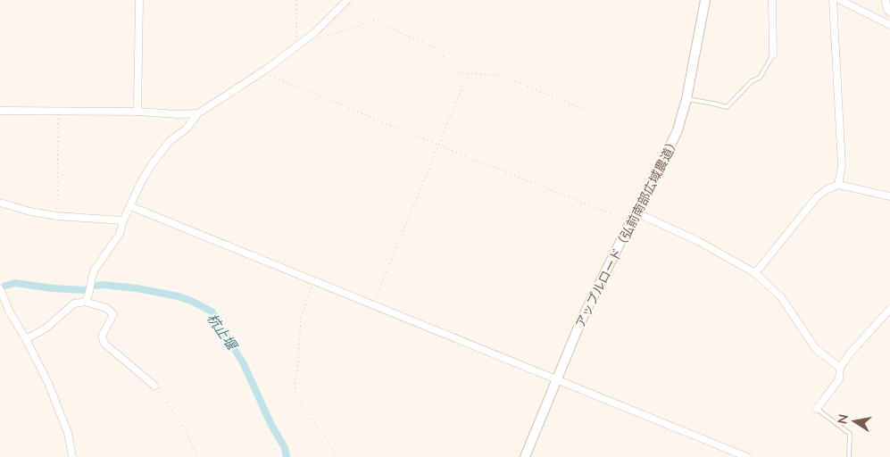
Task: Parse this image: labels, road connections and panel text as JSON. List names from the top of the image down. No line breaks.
{"streets":{"street":["アップルロード（弘前南部広域農道）"]},"water":["杭止堰"],"north":"left"}
